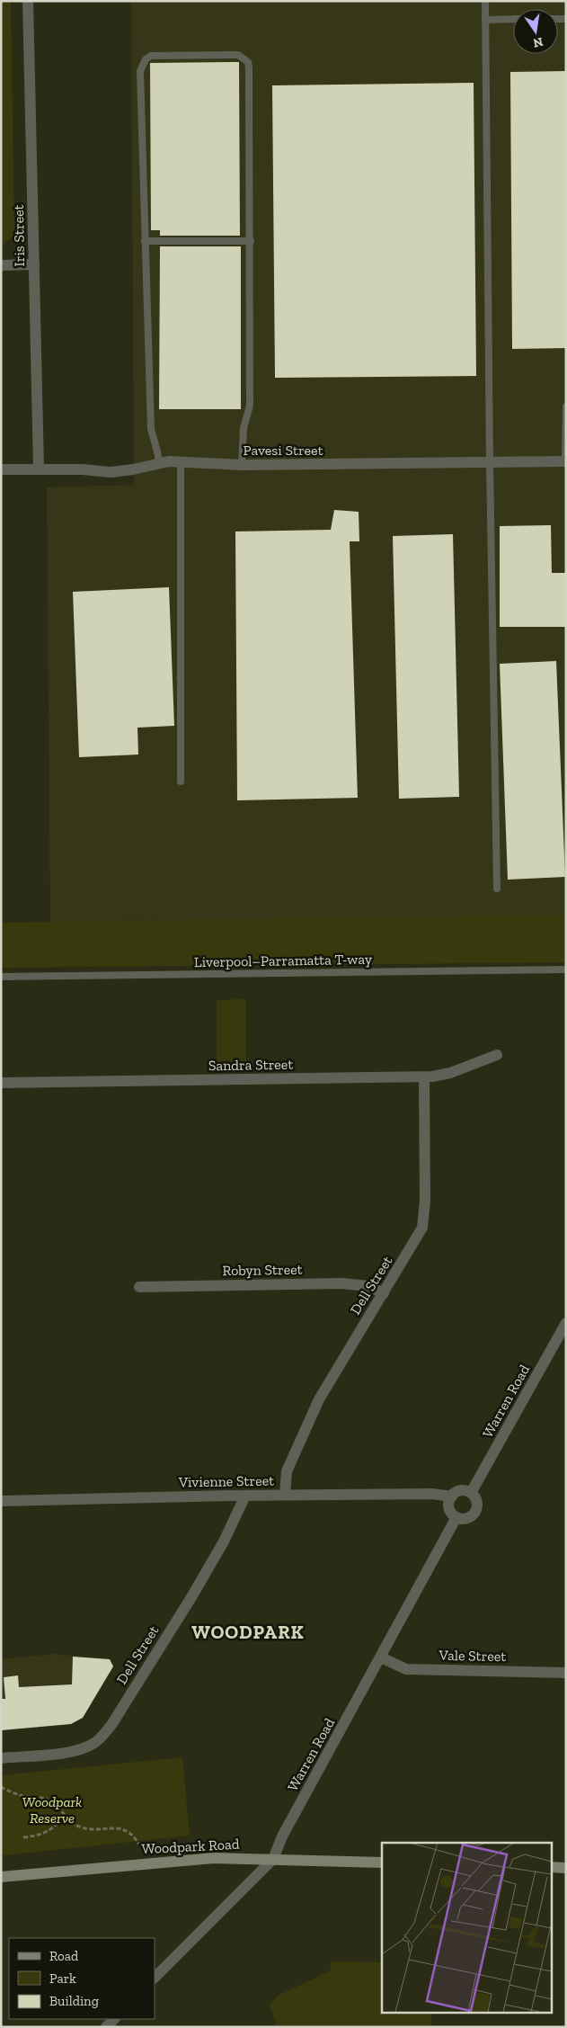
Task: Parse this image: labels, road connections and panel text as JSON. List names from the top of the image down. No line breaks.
{"streets":{"main road":["Woodpark Road"],"street":["Iris Street","Pavesi Street","Sandra Street","Robyn Street","Dell Street","Warren Road","Vivienne Street","Vale Street"],"lane":["Liverpool–Parramatta T-way"]},"crossings":[["Iris Street","Pavesi Street"],["Sandra Street","Dell Street"],["Robyn Street","Dell Street"],["Dell Street","Vivienne Street"],["Warren Road","Vivienne Street"],["Warren Road","Vale Street"],["Warren Road","Woodpark Road"]],"districts":["WOODPARK"],"parks":["Woodpark Reserve"],"legend":["Road","Park","Building"],"north":"bottom"}
